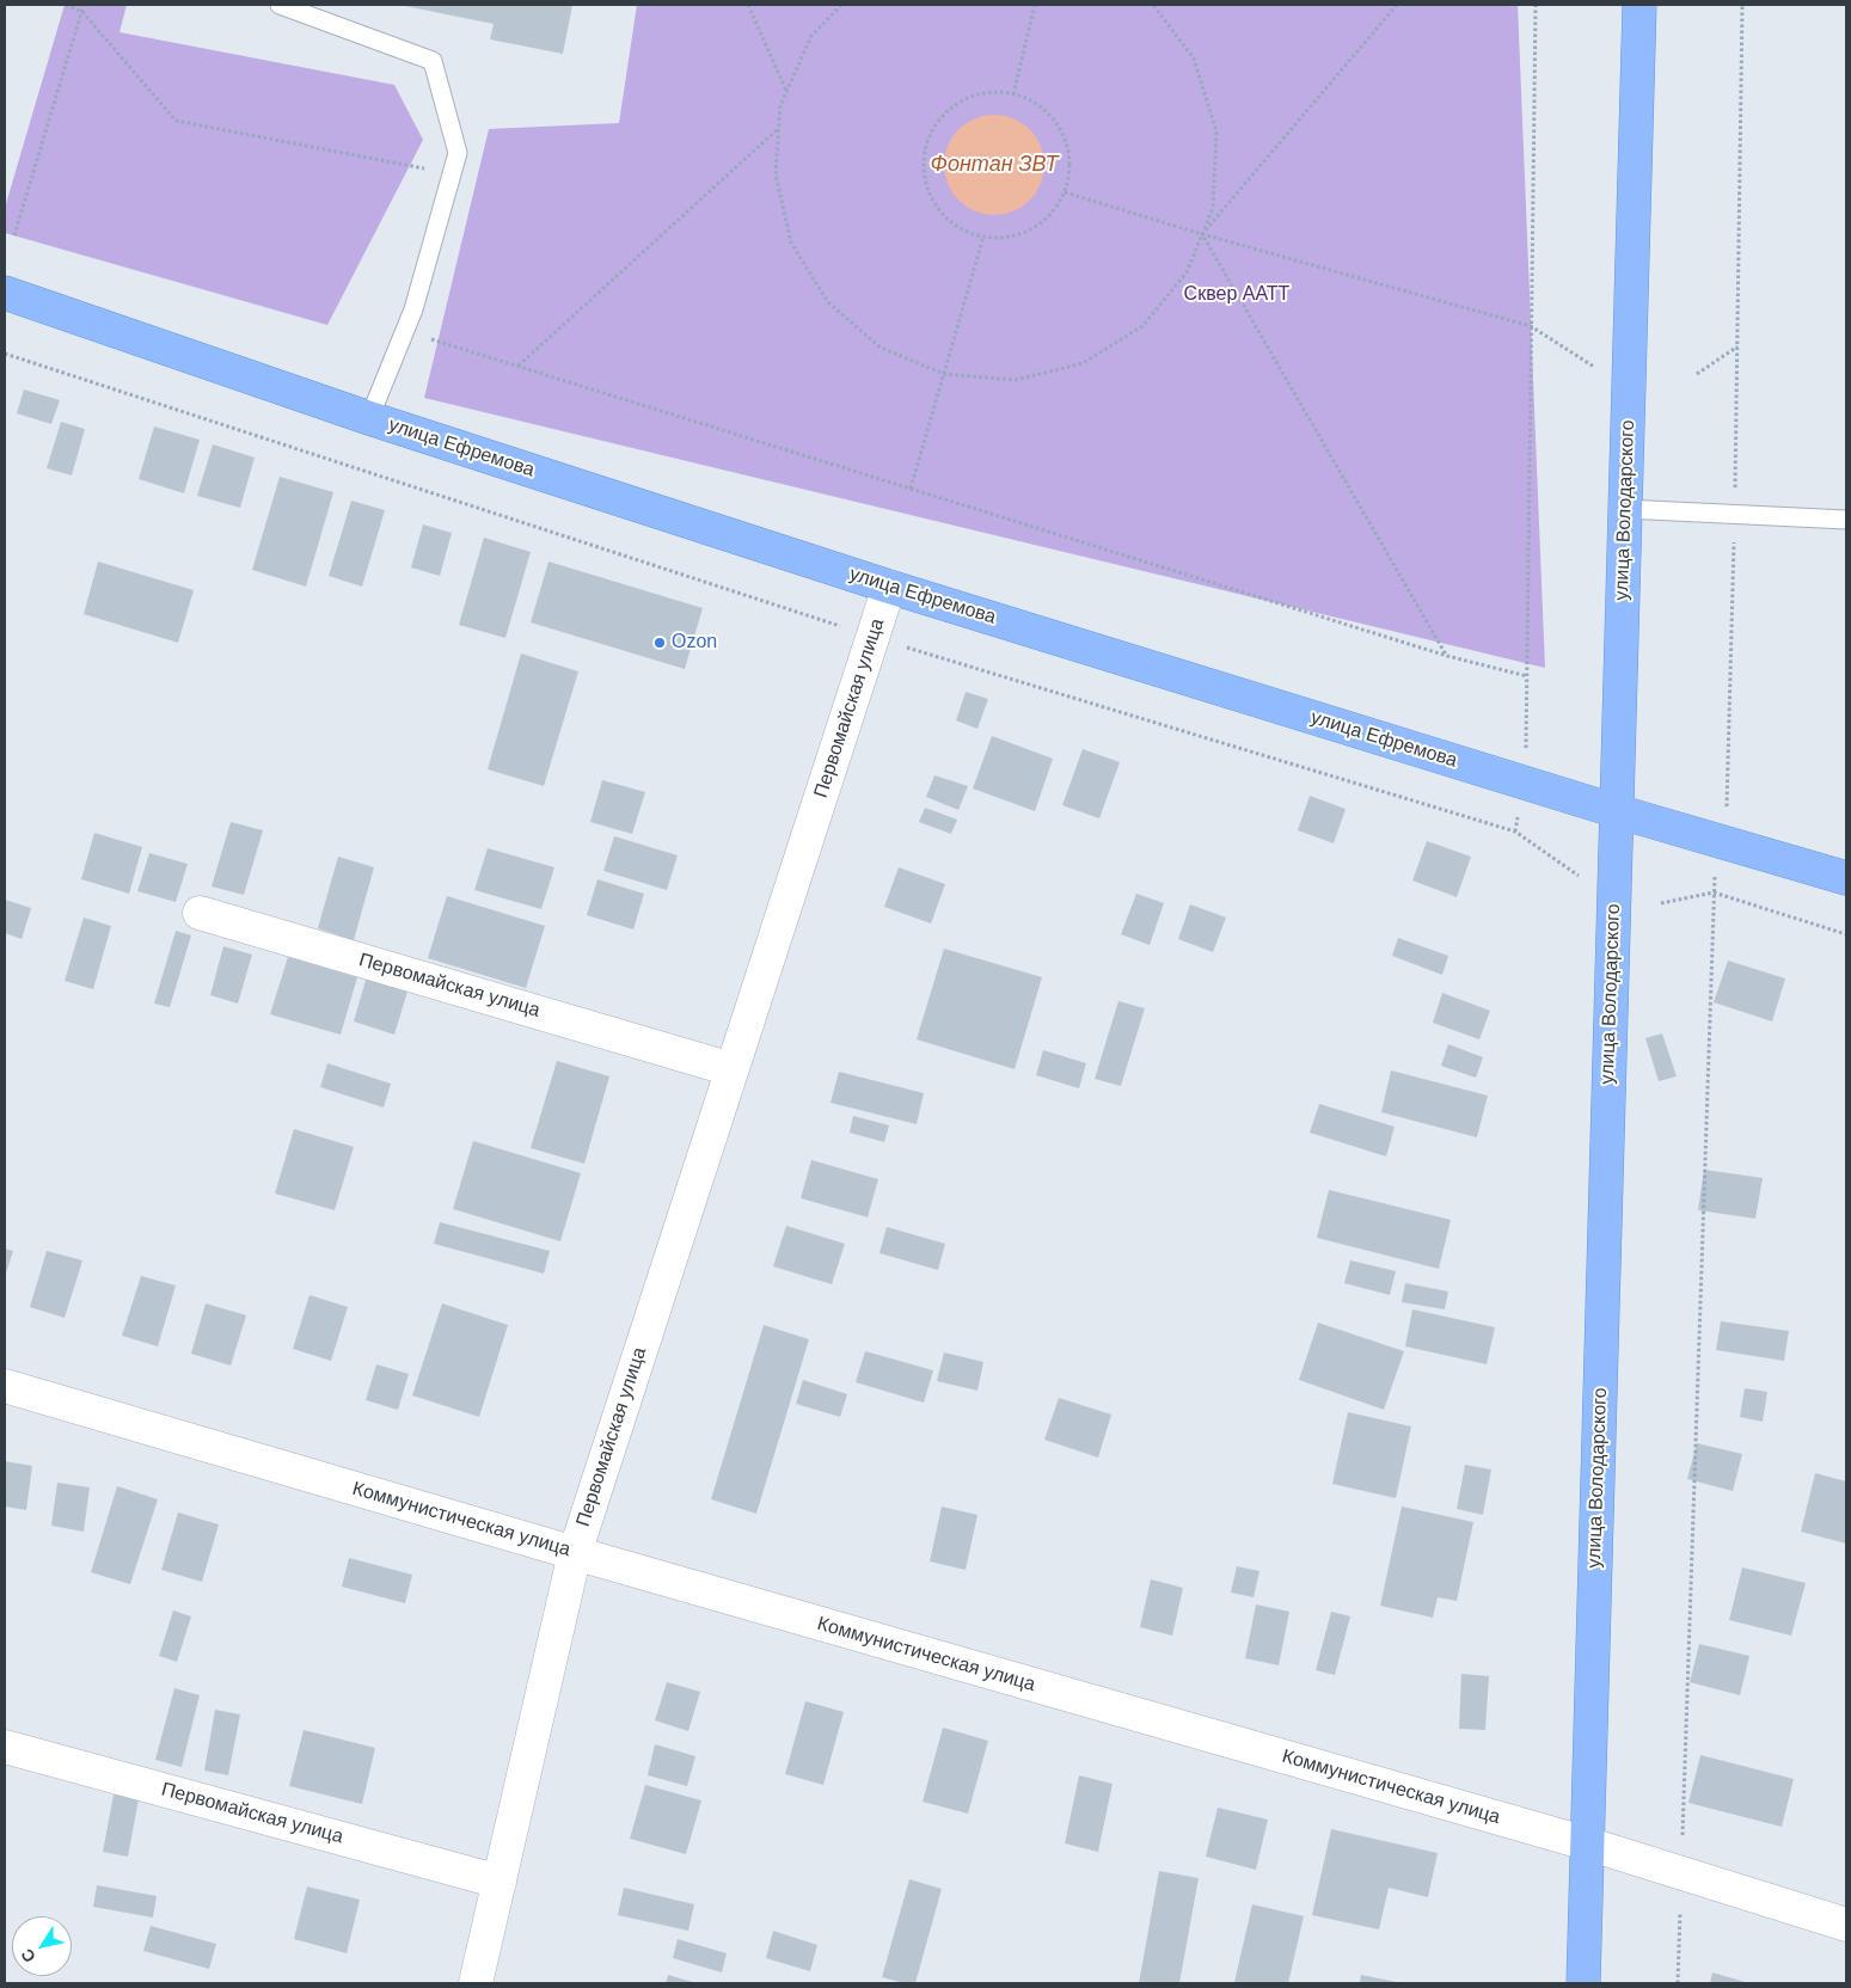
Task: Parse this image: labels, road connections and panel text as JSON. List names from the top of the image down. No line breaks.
{"streets":{"main road":["улица Ефремова","улица Володарского"],"street":["Первомайская улица","Коммунистическая улица"]},"crossings":[["улица Ефремова","улица Володарского"],["улица Ефремова","Первомайская улица"],["улица Володарского","Коммунистическая улица"],["Первомайская улица","Коммунистическая улица"]],"water":["Фонтан ЗВТ"],"parks":["Сквер ААТТ"],"places":["Ozon"],"north":"bottom left"}
